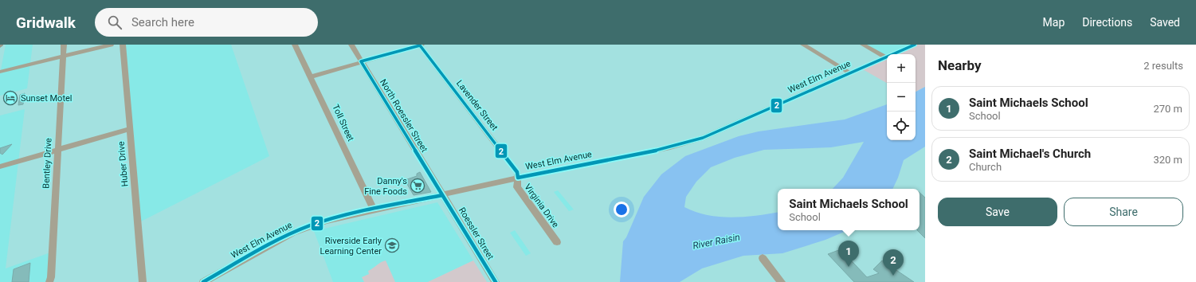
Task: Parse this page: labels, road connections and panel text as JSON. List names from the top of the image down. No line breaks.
{"streets":{"street":["West Elm Avenue","Lavender Street","North Roessler Street","Toll Street","Bentley Drive","Huber Drive","Virginia Drive","Roessler Street"]},"crossings":[["West Elm Avenue","Lavender Street"],["West Elm Avenue","North Roessler Street"],["West Elm Avenue","Toll Street"],["West Elm Avenue","Virginia Drive"],["West Elm Avenue","Roessler Street"],["Lavender Street","Virginia Drive"],["North Roessler Street","Roessler Street"]],"water":["River Raisin"],"places":{"hotel":["Sunset Motel"],"supermarket":["Danny's Fine Foods"],"school or university":["Riverside Early Learning Center"]},"lines":["transit line 2"],"page":{"header":"Gridwalk","search":"Search here","nav":["Map","Directions","Saved"],"heading":["Nearby","2 results"],"map_buttons":["+","−"],"list":[{"mark":"1","name":"Saint Michaels School","note":"School","value":"270 m"},{"mark":"2","name":"Saint Michael's Church","note":"Church","value":"320 m"}],"buttons":["Save","Share"],"popup":["Saint Michaels School","School"],"pins":["1","2"]}}
